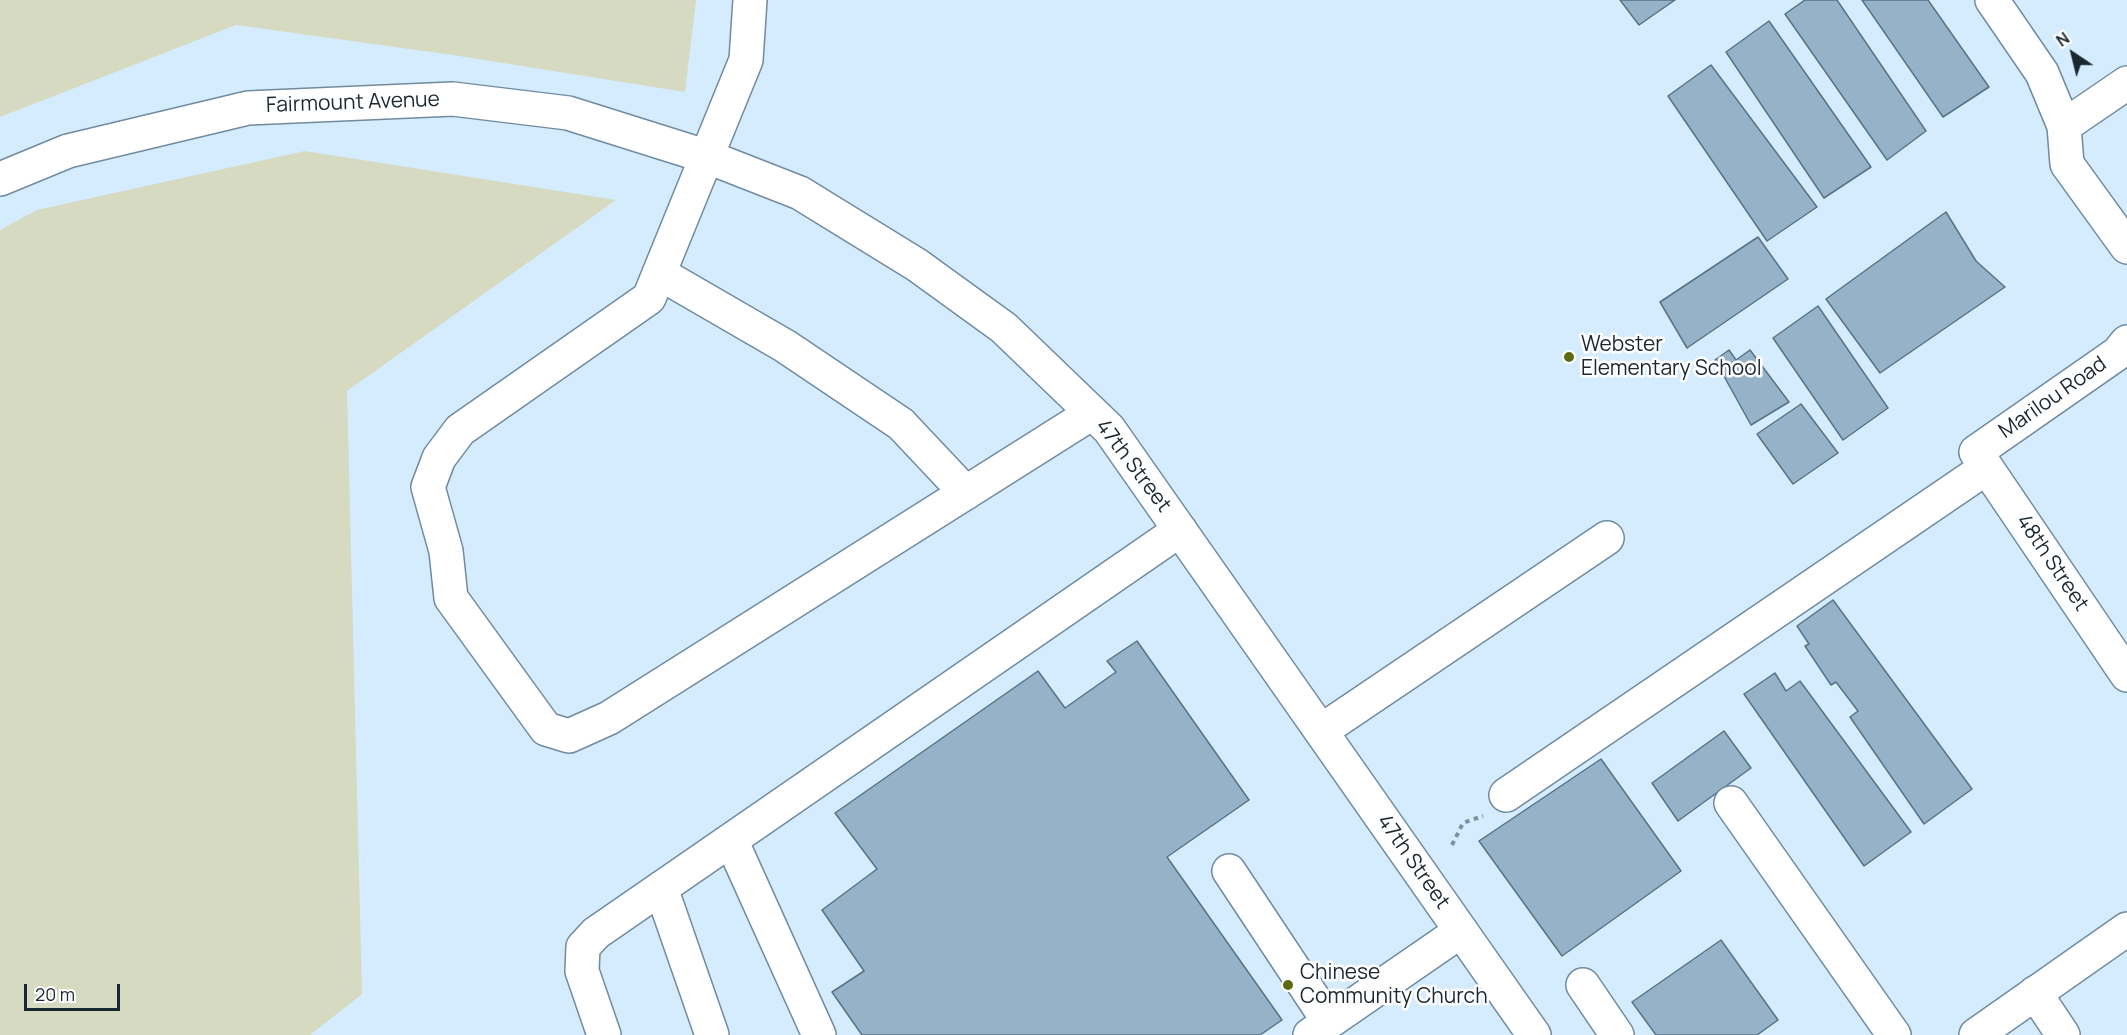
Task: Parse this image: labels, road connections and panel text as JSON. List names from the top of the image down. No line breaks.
{"streets":{"main road":["Fairmount Avenue","Marilou Road","47th Street","48th Street"]},"crossings":[["Fairmount Avenue","47th Street"],["Marilou Road","48th Street"]],"places":["Webster Elementary School","Chinese Community Church"],"scale_bar":"20 m","north":"top left"}
